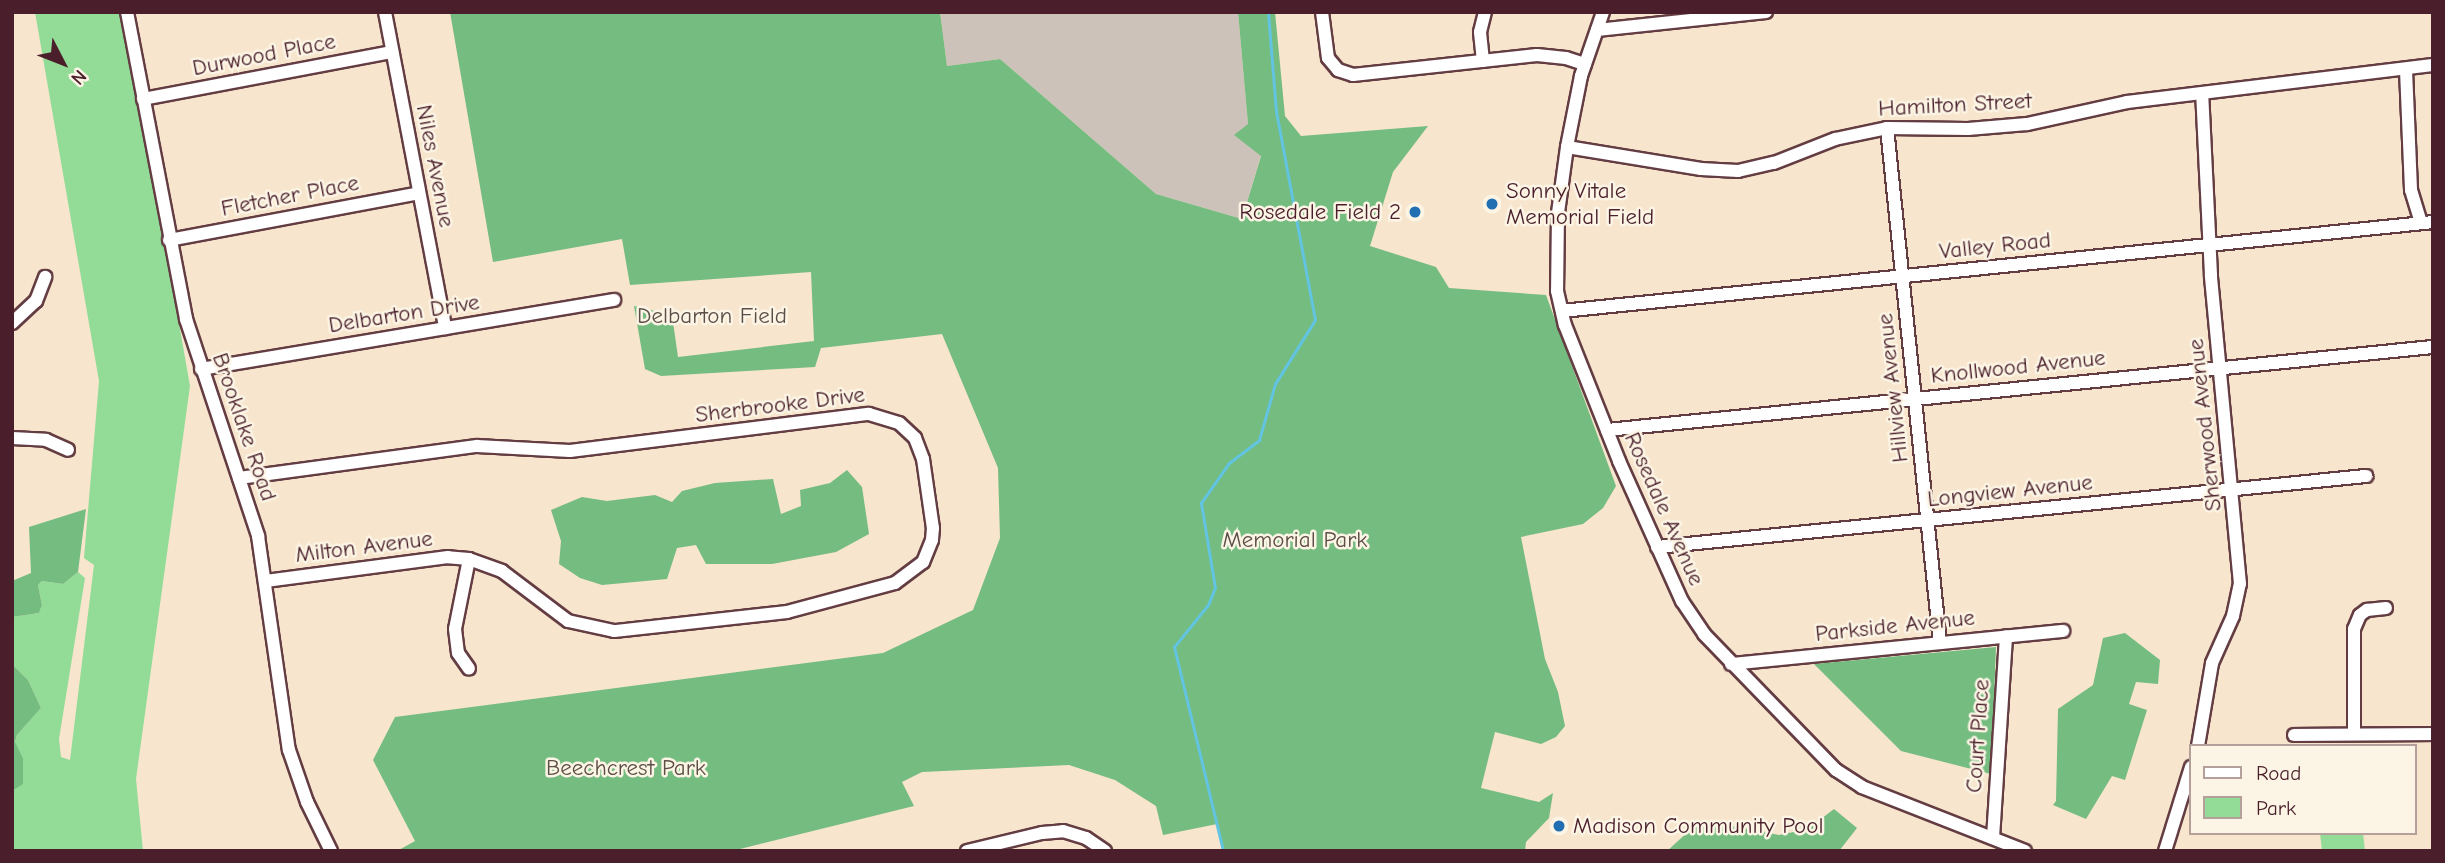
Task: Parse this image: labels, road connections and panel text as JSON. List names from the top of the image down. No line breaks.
{"streets":{"street":["Durwood Place","Hamilton Street","Niles Avenue","Fletcher Place","Valley Road","Delbarton Drive","Knollwood Avenue","Hillview Avenue","Sherbrooke Drive","Sherwood Avenue","Brooklake Road","Longview Avenue","Rosedale Avenue","Milton Avenue","Parkside Avenue","Court Place"]},"crossings":[["Durwood Place","Niles Avenue"],["Durwood Place","Brooklake Road"],["Hamilton Street","Hillview Avenue"],["Hamilton Street","Sherwood Avenue"],["Hamilton Street","Rosedale Avenue"],["Niles Avenue","Fletcher Place"],["Niles Avenue","Delbarton Drive"],["Fletcher Place","Brooklake Road"],["Valley Road","Hillview Avenue"],["Valley Road","Sherwood Avenue"],["Valley Road","Rosedale Avenue"],["Delbarton Drive","Brooklake Road"],["Knollwood Avenue","Hillview Avenue"],["Knollwood Avenue","Sherwood Avenue"],["Knollwood Avenue","Rosedale Avenue"],["Hillview Avenue","Longview Avenue"],["Hillview Avenue","Parkside Avenue"],["Sherbrooke Drive","Brooklake Road"],["Sherbrooke Drive","Milton Avenue"],["Sherwood Avenue","Longview Avenue"],["Brooklake Road","Milton Avenue"],["Longview Avenue","Rosedale Avenue"],["Rosedale Avenue","Parkside Avenue"],["Rosedale Avenue","Court Place"],["Parkside Avenue","Court Place"]],"parks":["Delbarton Field","Memorial Park","Beechcrest Park"],"places":["Sonny Vitale Memorial Field","Rosedale Field 2","Madison Community Pool"],"legend":["Road","Park"],"north":"bottom right"}
